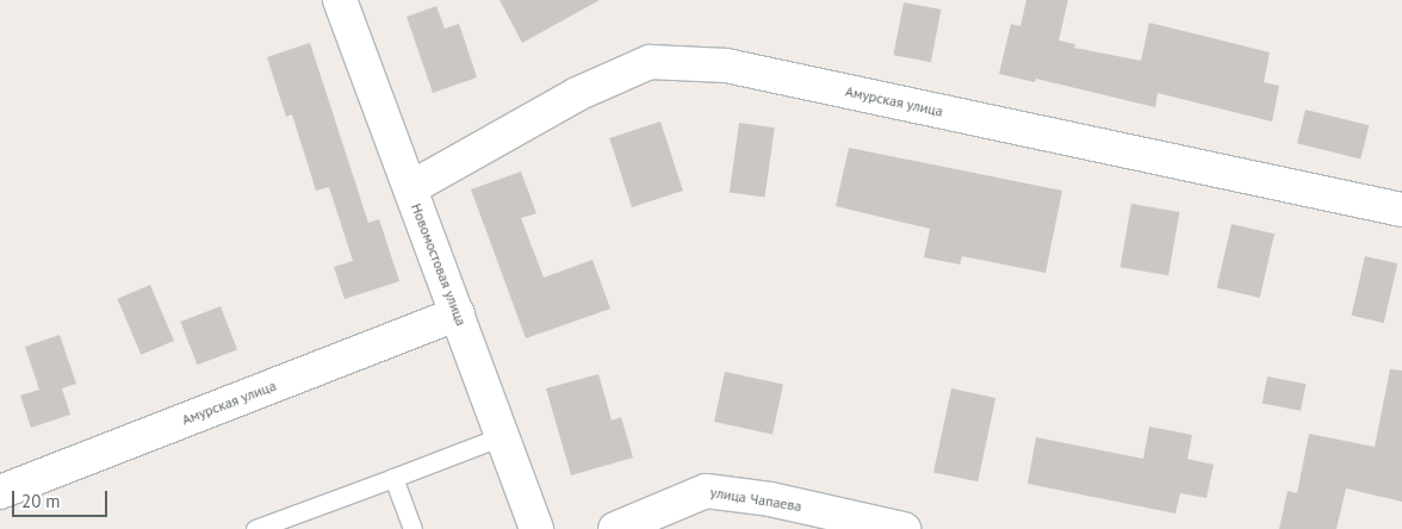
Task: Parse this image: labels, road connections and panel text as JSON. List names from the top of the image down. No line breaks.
{"streets":{"street":["Амурская улица","Новомостовая улица","улица Чапаева"]},"crossings":[["Амурская улица","Новомостовая улица"]],"scale_bar":"20 m"}
